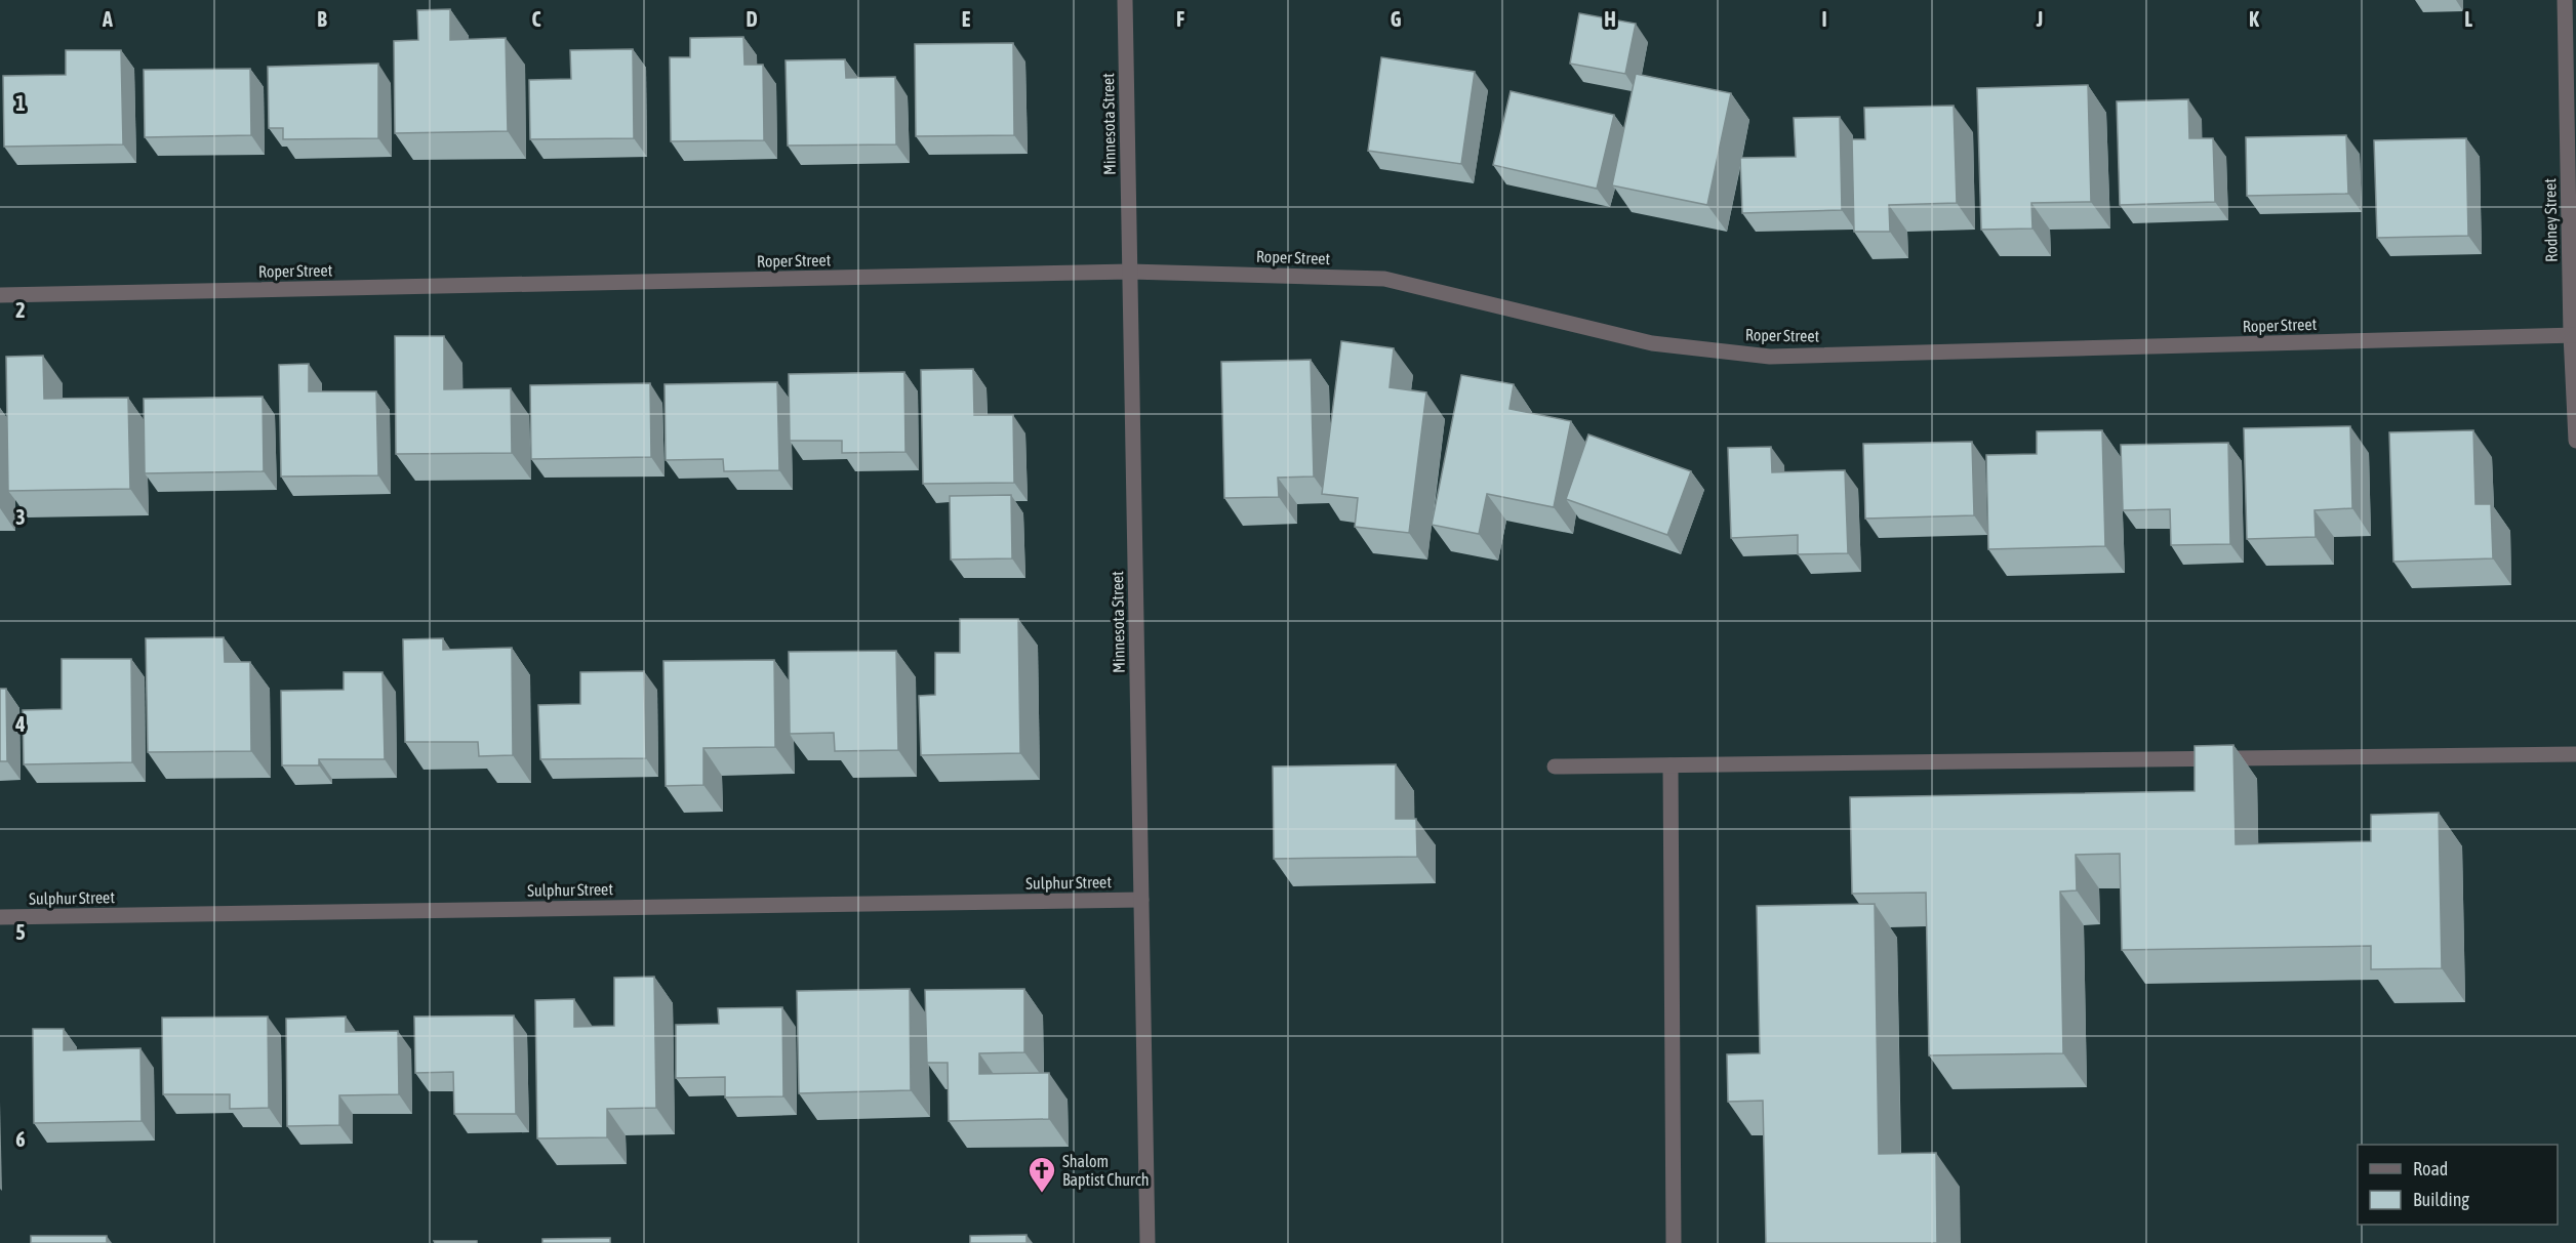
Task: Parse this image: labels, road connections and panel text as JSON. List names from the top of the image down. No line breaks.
{"streets":{"street":["Minnesota Street","Rodney Street","Roper Street","Sulphur Street"]},"crossings":[["Minnesota Street","Roper Street"],["Minnesota Street","Sulphur Street"],["Rodney Street","Roper Street"]],"places":{"church":["Shalom Baptist Church"]},"legend":["Road","Building"],"grid":{"columns":["A","B","C","D","E","F","G","H","I","J","K","L"],"rows":["1","2","3","4","5","6"]}}
